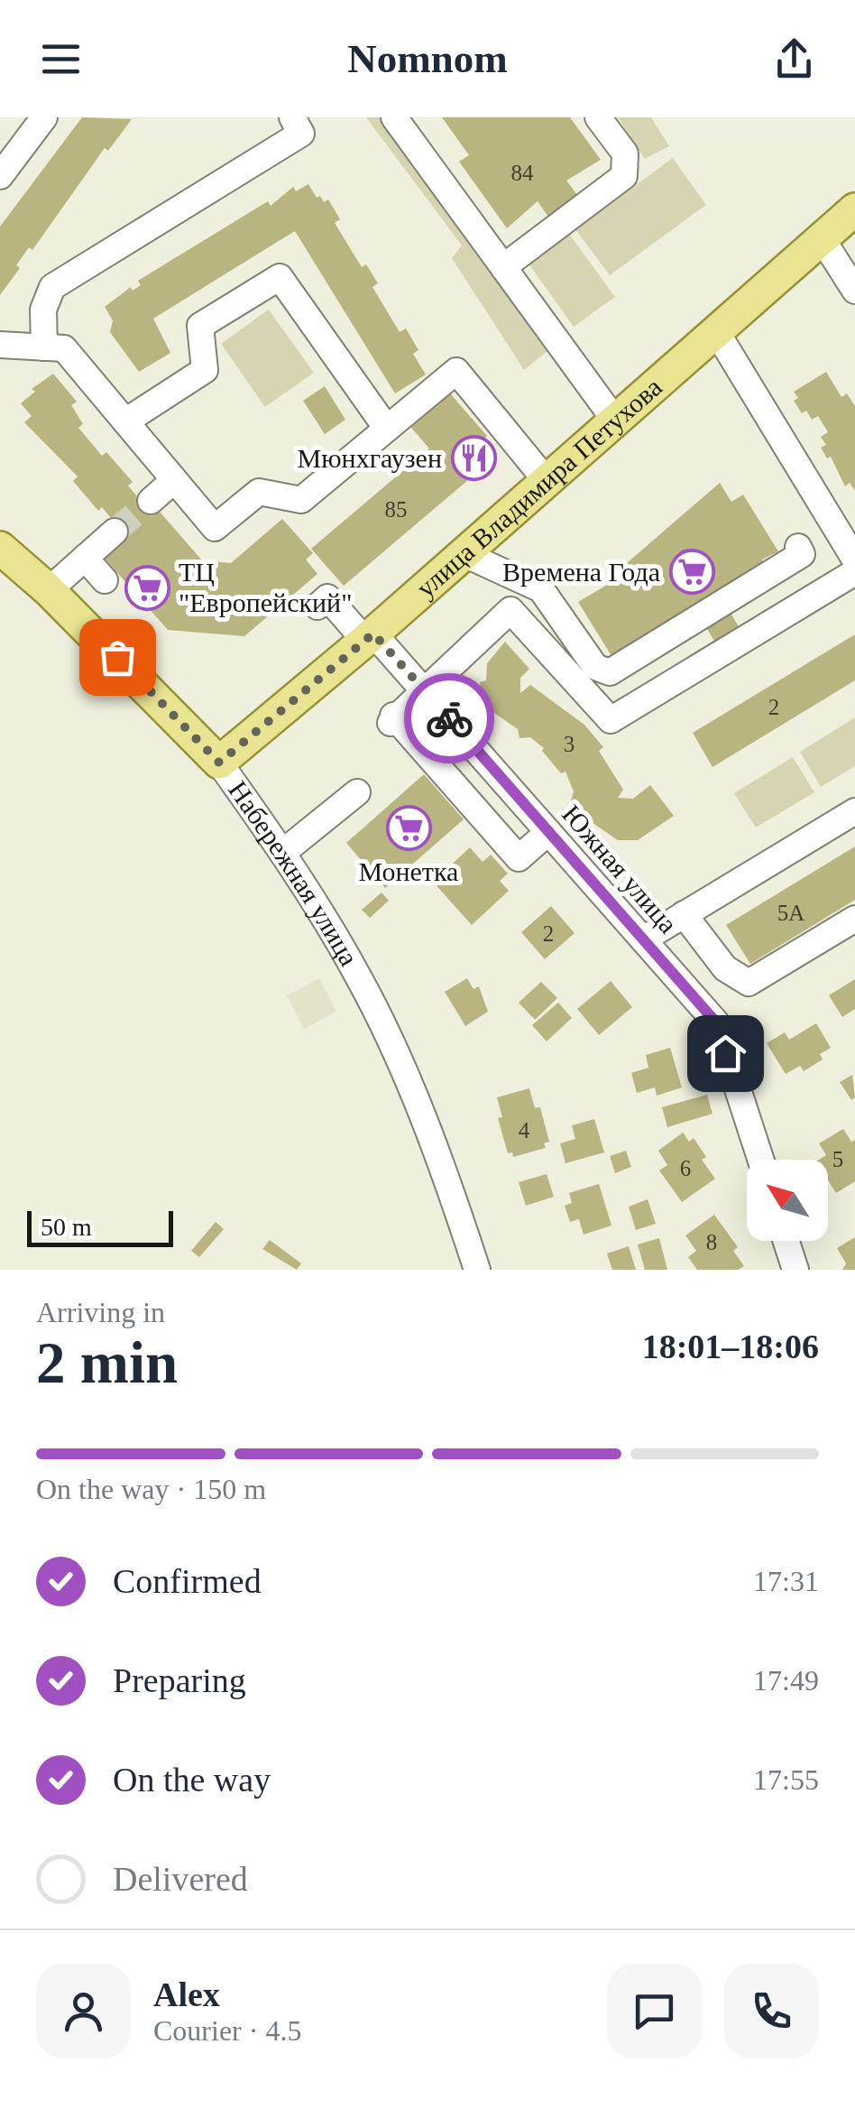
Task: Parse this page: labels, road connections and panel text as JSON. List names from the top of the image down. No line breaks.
{"streets":{"main road":["улица Владимира Петухова","Набережная улица"],"street":["Южная улица"]},"crossings":[["улица Владимира Петухова","Южная улица"],["улица Владимира Петухова","Набережная улица"]],"places":{"restaurant":["Мюнхгаузен"],"supermarket":["Времена Года","ТЦ \"Европейский\"","Монетка"]},"house_numbers":["84","85","2","3","5А","2","4","5","6","8"],"scale_bar":"50 m","north":"top left","page":{"header":"Nomnom","scale":"50 m","heading":["2 min","Arriving in","18:01–18:06"],"panel":["Alex","Courier · 4.5"],"bar":"On the way · 150 m","list":[["Confirmed","17:31"],["Preparing","17:49"],["On the way","17:55"],"Delivered"]}}
